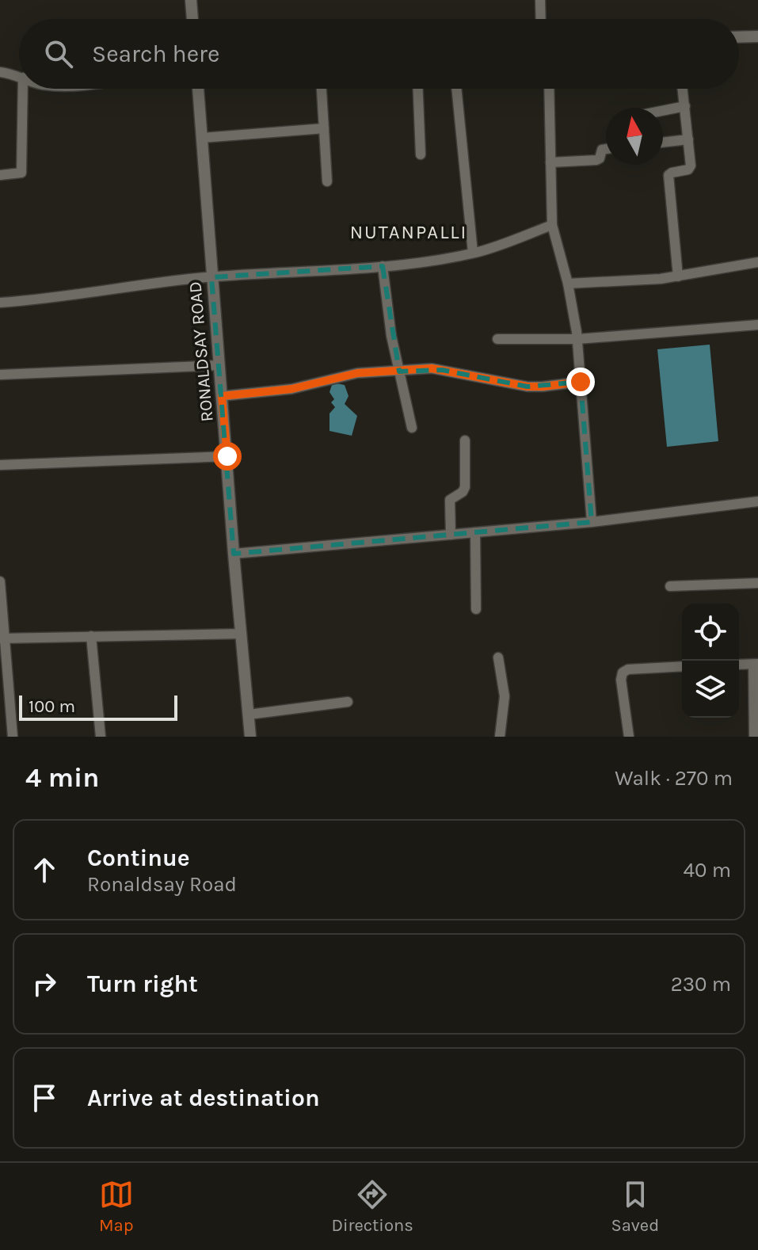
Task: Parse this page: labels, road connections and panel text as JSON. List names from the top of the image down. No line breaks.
{"streets":{"street":["RONALDSAY ROAD"]},"districts":["NUTANPALLI"],"scale_bar":"100 m","north":"top","page":{"search":"Search here","scale":"100 m","heading":["4 min","Walk · 270 m"],"list":[["Continue","Ronaldsay Road","40 m"],["Turn right","230 m"],"Arrive at destination"],"nav":["Map","Directions","Saved"]}}
